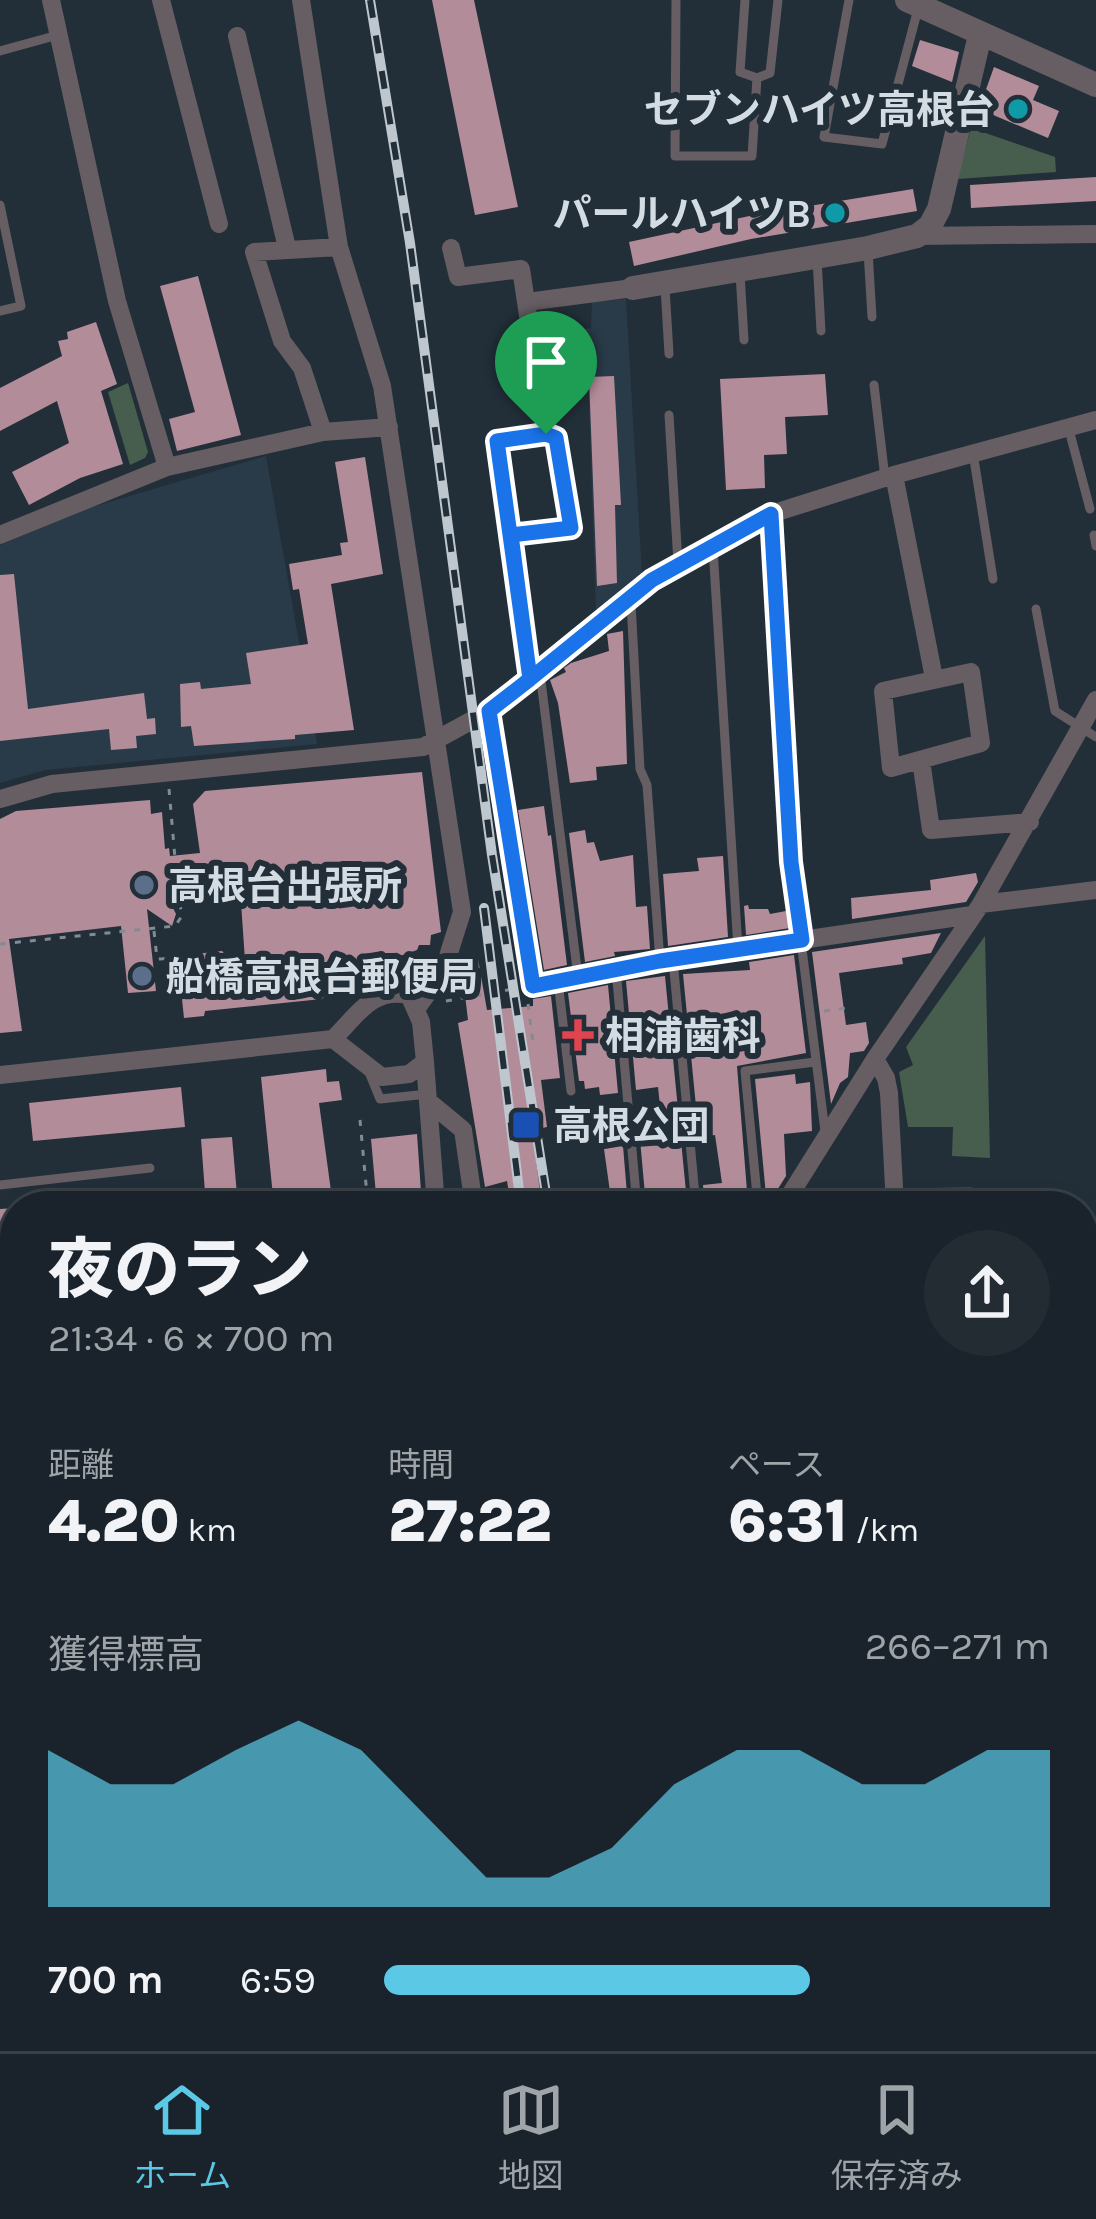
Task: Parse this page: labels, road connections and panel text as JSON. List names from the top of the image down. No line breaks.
{"places":{"other":["セブンハイツ高根台","パールハイツB","高根台出張所","船橋高根台郵便局"],"health":["相浦歯科"],"transit":["高根公団"]},"page":{"heading":["夜のラン","21:34 · 6 × 700 m"],"stats":[["距離","4.20 km"],["時間","27:22"],["ペース","6:31 /km"]],"chart":["獲得標高","266–271 m"],"list":[{"name":"700 m","note":"6:59"}],"tabs":["ホーム","地図","保存済み"]}}
